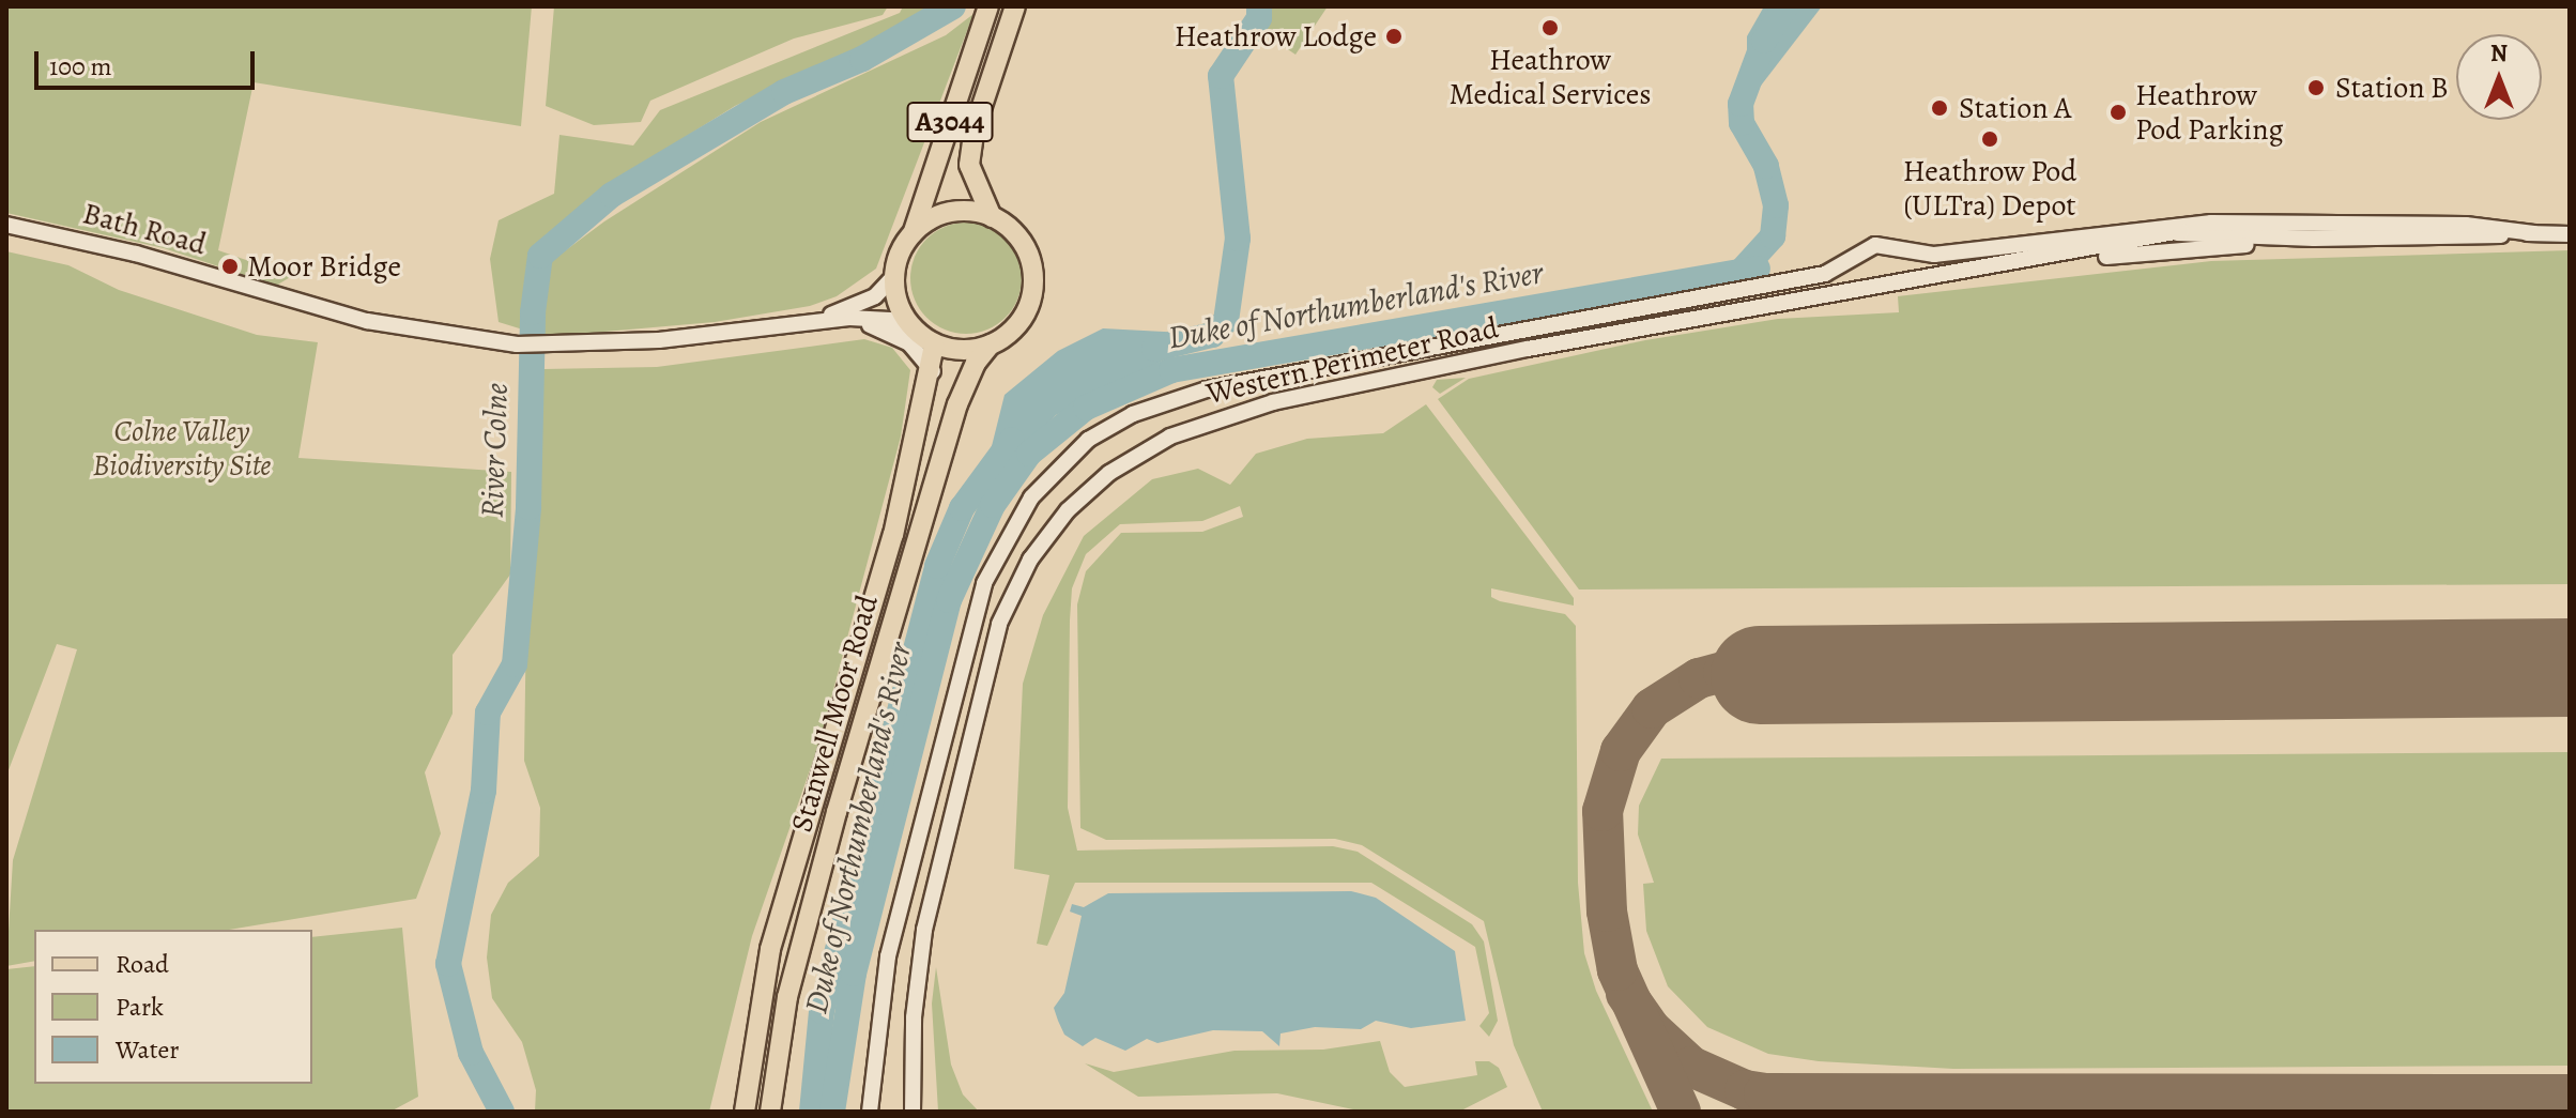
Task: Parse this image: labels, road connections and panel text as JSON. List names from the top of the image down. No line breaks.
{"streets":{"main road":["A3044","Stanwell Moor Road"],"street":["Bath Road","Western Perimeter Road"]},"crossings":[["A3044","Stanwell Moor Road"]],"water":["Duke of Northumberland's River","River Colne"],"parks":["Colne Valley Biodiversity Site"],"places":["Heathrow Medical Services","Heathrow Lodge","Station B","Station A","Heathrow Pod Parking","Heathrow Pod (ULTra) Depot","Moor Bridge"],"legend":["Road","Park","Water"],"scale_bar":"100 m","north":"top"}
